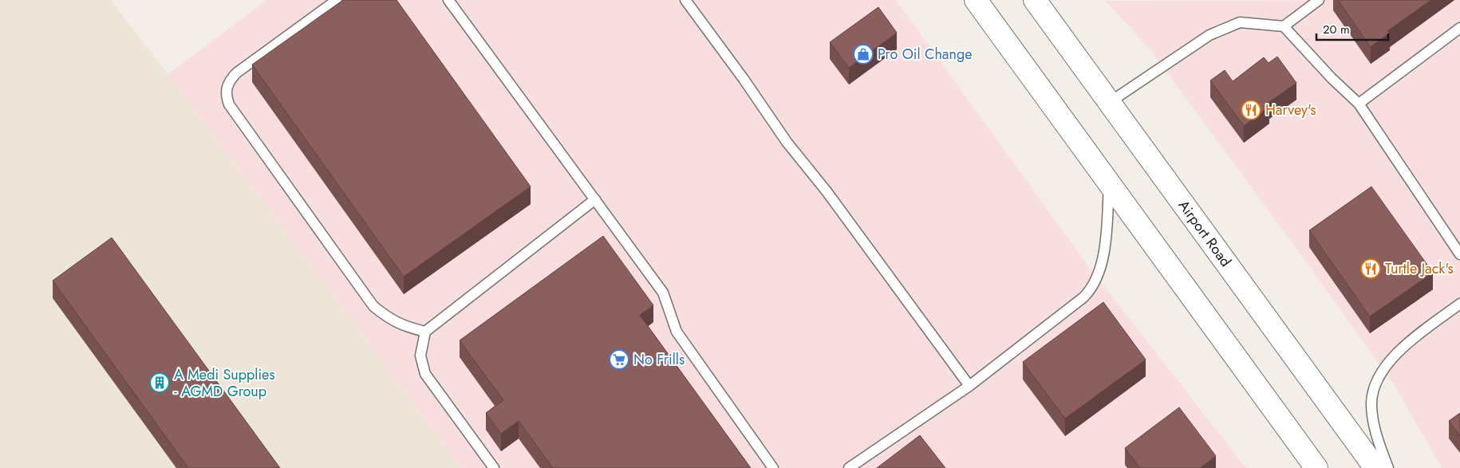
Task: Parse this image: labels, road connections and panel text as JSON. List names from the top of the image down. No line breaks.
{"streets":{"main road":["Airport Road"]},"places":{"shop":["Pro Oil Change"],"restaurant":["Harvey's","Turtle Jack's"],"supermarket":["No Frills"],"building":["A Medi Supplies - AGMD Group"]},"scale_bar":"20 m"}
